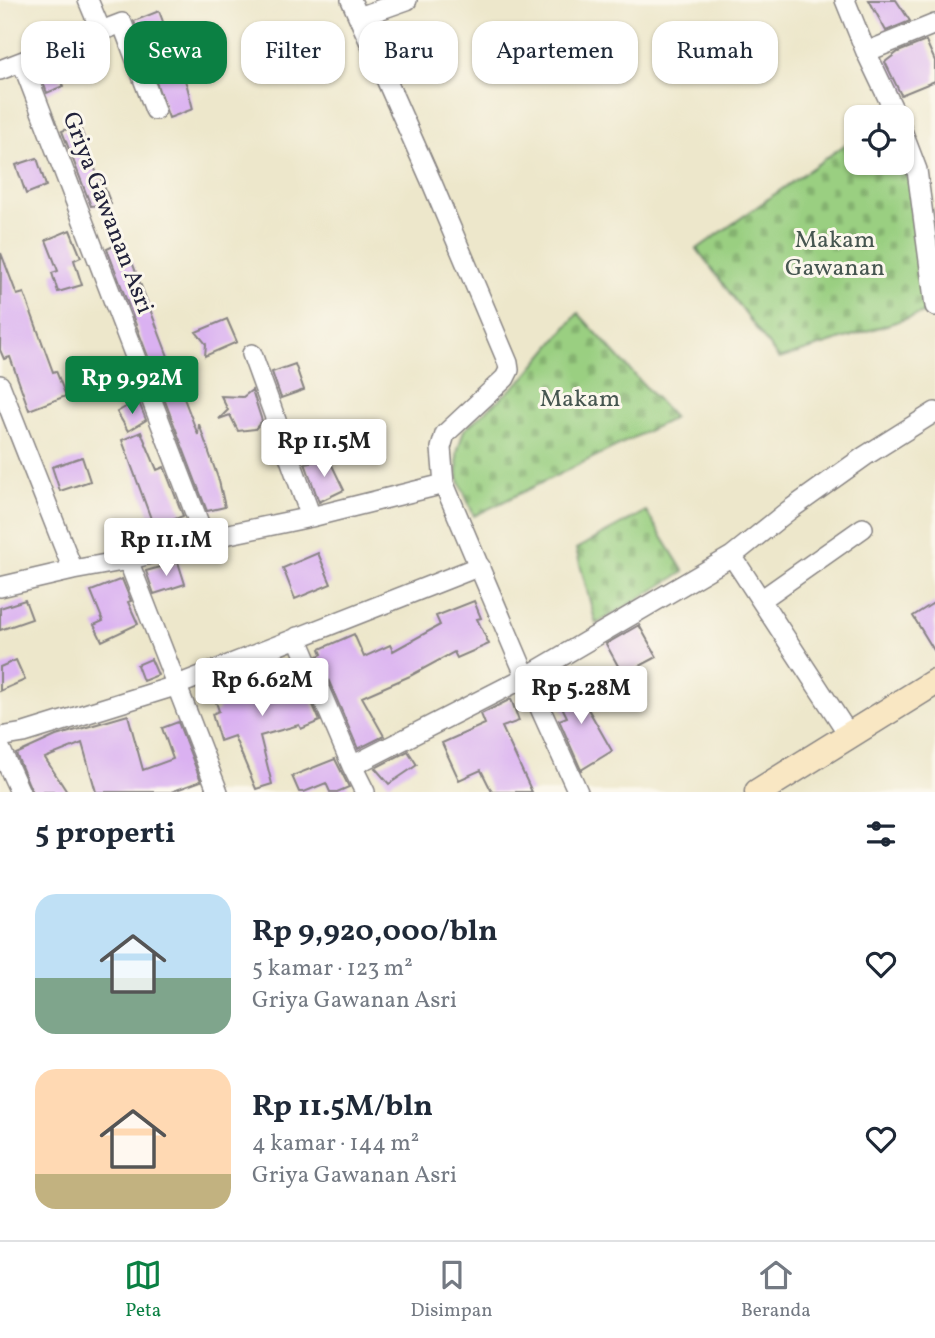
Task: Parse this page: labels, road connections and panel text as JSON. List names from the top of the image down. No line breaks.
{"streets":{"street":["Griya Gawanan Asri"]},"parks":["Makam Gawanan","Makam"],"page":{"chip":["Beli","Sewa","Filter","Baru","Apartemen","Rumah"],"price":["Rp 9.92M","Rp 11.5M","Rp 11.1M","Rp 6.62M","Rp 5.28M"],"heading":"5 properti","list":[{"name":"Rp 9,920,000/bln","note":"5 kamar · 123 m² · Griya Gawanan Asri"},{"name":"Rp 11.5M/bln","note":"4 kamar · 144 m² · Griya Gawanan Asri"}],"tabs":["Peta","Disimpan","Beranda"]}}
